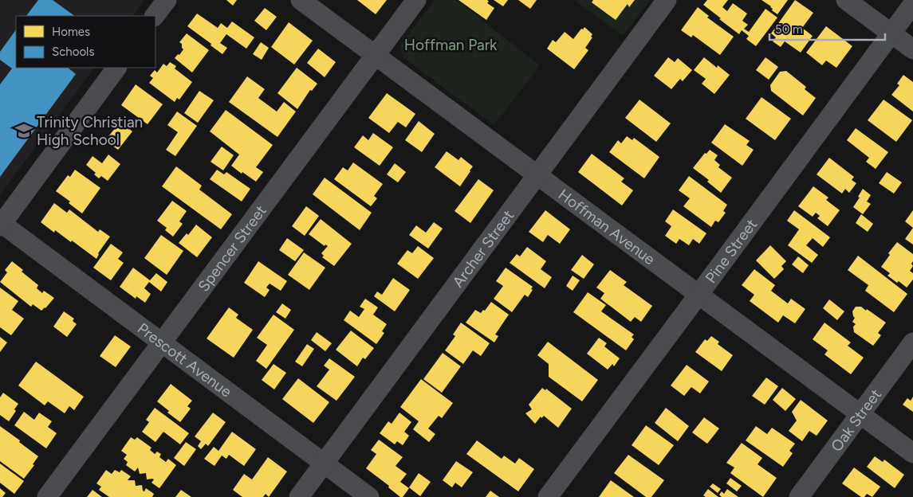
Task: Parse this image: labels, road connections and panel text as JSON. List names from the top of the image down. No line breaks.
{"streets":{"street":["Hoffman Avenue","Spencer Street","Archer Street","Pine Street","Prescott Avenue","Oak Street"]},"crossings":[["Hoffman Avenue","Spencer Street"],["Hoffman Avenue","Archer Street"],["Hoffman Avenue","Pine Street"],["Hoffman Avenue","Oak Street"],["Spencer Street","Prescott Avenue"],["Archer Street","Prescott Avenue"]],"parks":["Hoffman Park"],"places":{"school or university":["Trinity Christian High School"]},"legend":["Homes","Schools"],"scale_bar":"50 m"}
